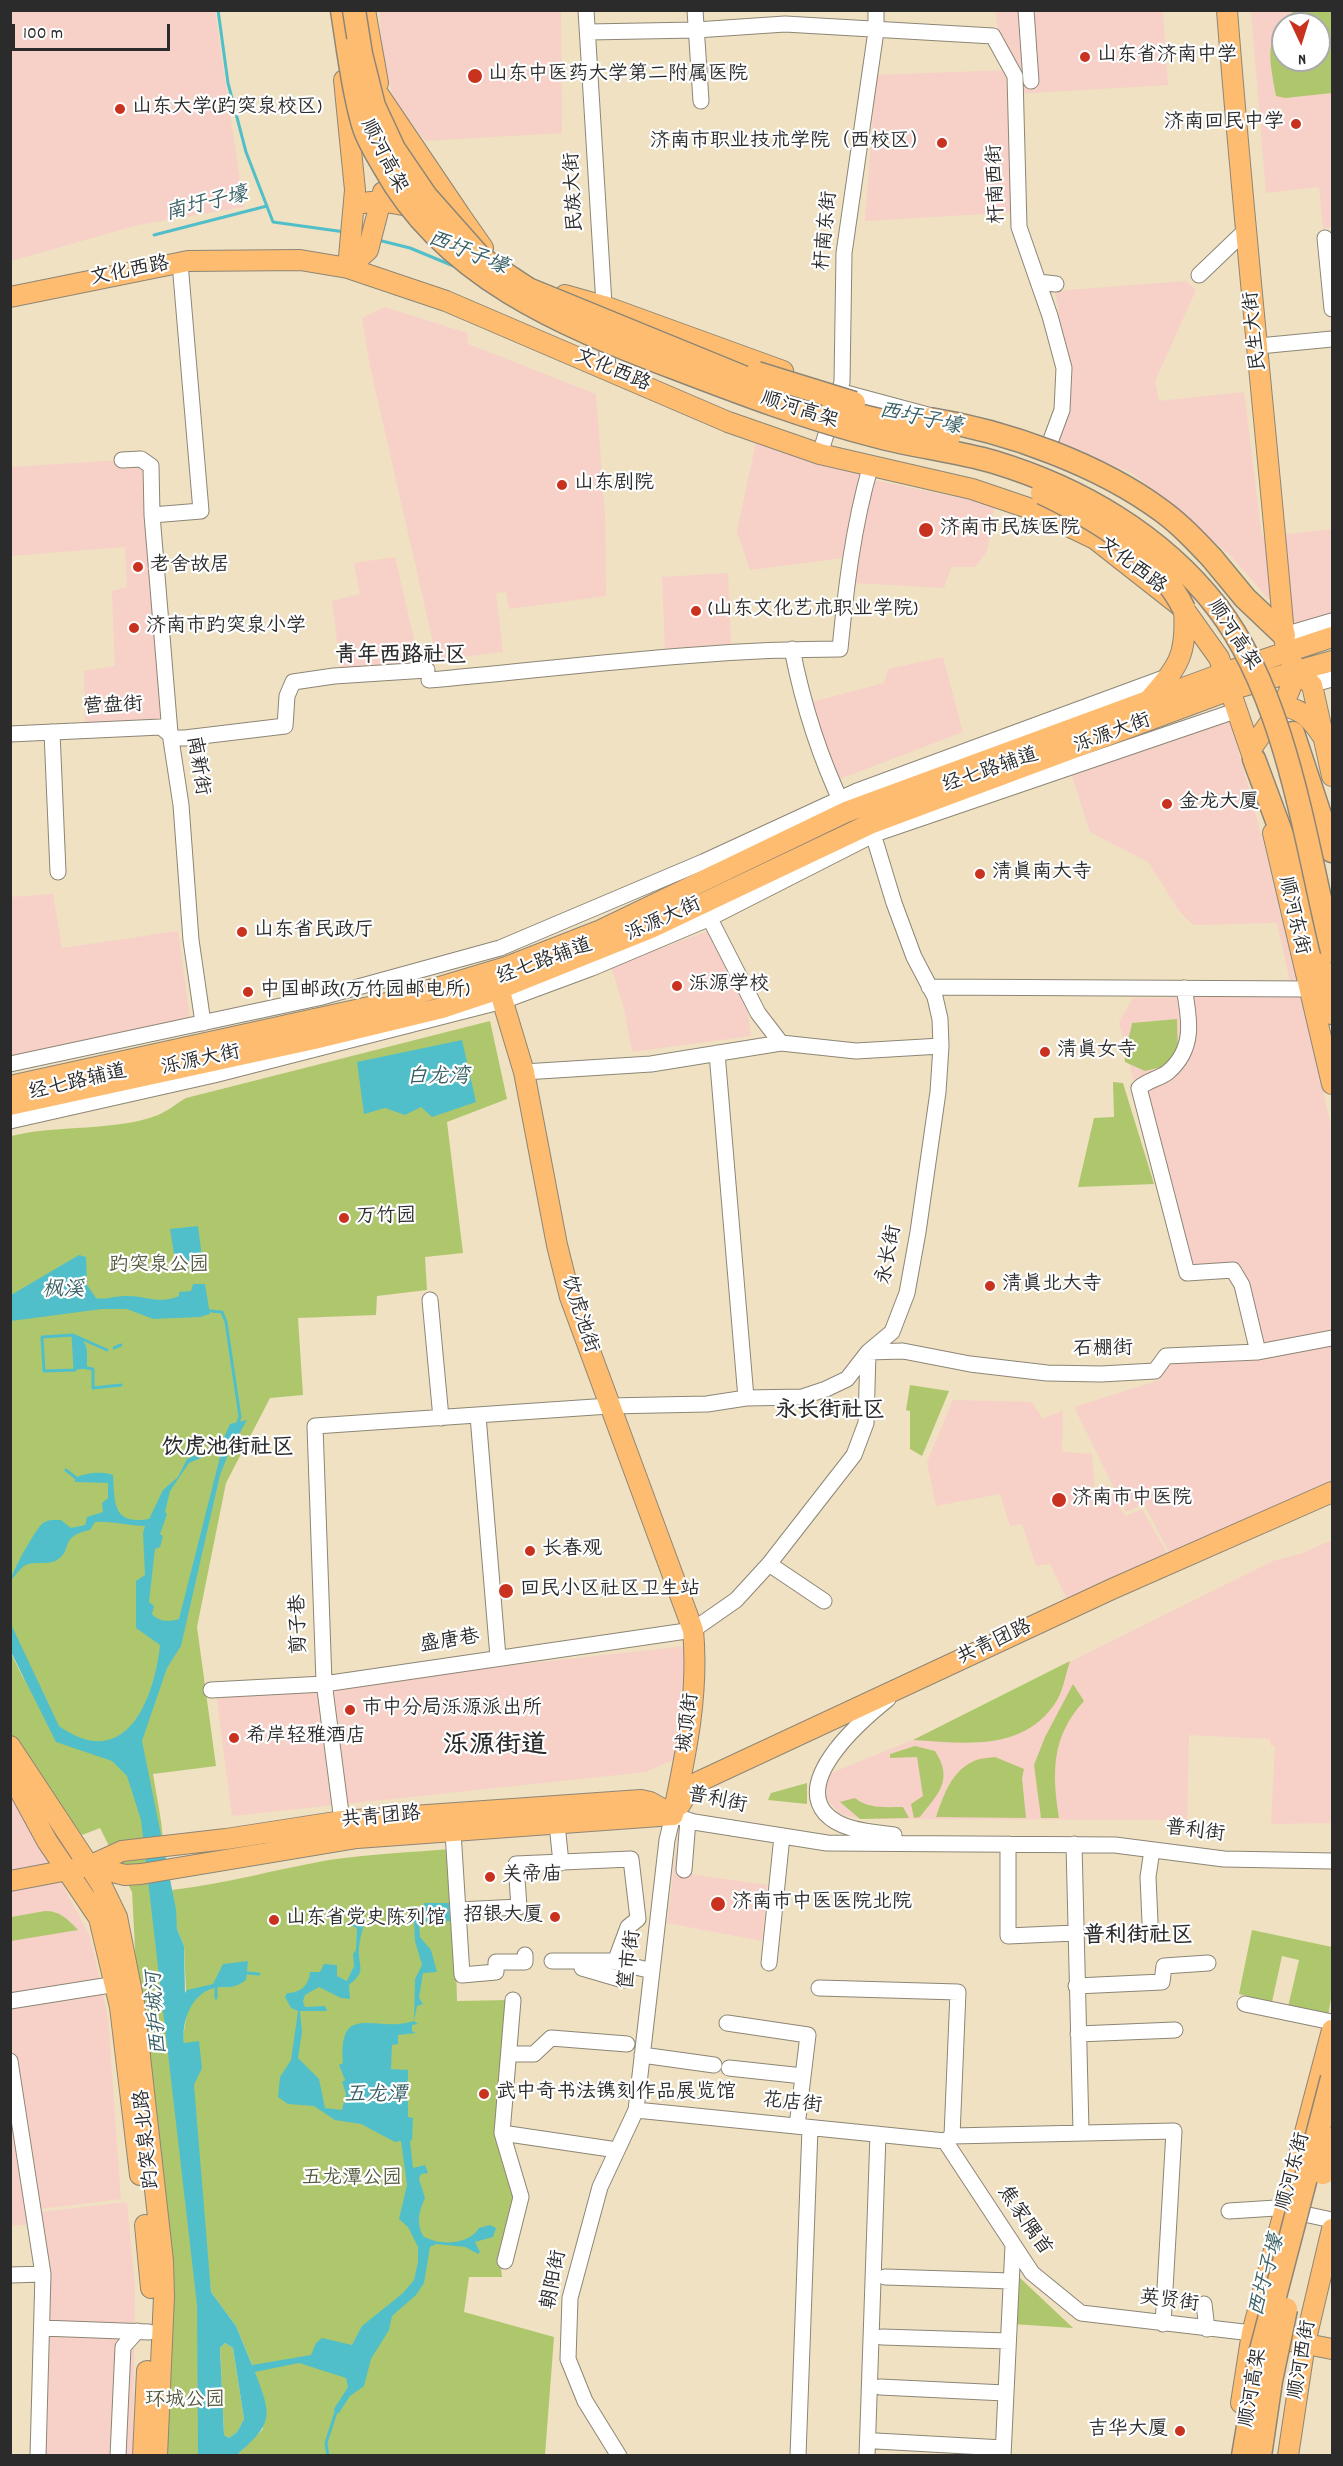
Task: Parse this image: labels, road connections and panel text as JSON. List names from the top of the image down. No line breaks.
{"streets":{"highway":["顺河高架"],"main road":["文化西路","民生大街","泺源大街","顺河东街","饮虎池街","共青团路","城顶街","趵突泉北路","顺河西街"],"street":["杆南西街","民族大街","杆南东街","营盘街","南新街","经七路辅道","永长街","石棚街","剪子巷","盛唐巷","普利街","筐市街","花店街","焦家隅首","朝阳街","英贤街"]},"crossings":[["杆南西街","杆南东街"],["民族大街","文化西路"],["杆南东街","文化西路"],["文化西路","顺河东街"],["营盘街","南新街"],["泺源大街","经七路辅道"],["泺源大街","顺河东街"],["泺源大街","永长街"],["泺源大街","饮虎池街"],["南新街","经七路辅道"],["经七路辅道","顺河东街"],["经七路辅道","永长街"],["经七路辅道","饮虎池街"],["顺河东街","英贤街"],["永长街","饮虎池街"],["永长街","石棚街"],["永长街","剪子巷"],["饮虎池街","盛唐巷"],["饮虎池街","城顶街"],["剪子巷","盛唐巷"],["剪子巷","共青团路"],["盛唐巷","城顶街"],["共青团路","城顶街"],["共青团路","普利街"],["共青团路","筐市街"],["共青团路","趵突泉北路"],["城顶街","普利街"],["城顶街","筐市街"],["普利街","筐市街"],["筐市街","花店街"],["筐市街","朝阳街"],["花店街","焦家隅首"],["花店街","朝阳街"],["花店街","英贤街"],["焦家隅首","英贤街"]],"districts":["青年西路社区","永长街社区","饮虎池街社区","泺源街道","普利街社区"],"water":["南圩子壕","西圩子壕","白龙湾","枫溪","西护城河","五龙潭"],"parks":["趵突泉公园","五龙潭公园","环城公园"],"places":["山东省济南中学","山东中医药大学第二附属医院","山东大学(趵突泉校区)","济南回民中学","济南市职业技术学院（西校区）","山东剧院","济南市民族医院","老舍故居","(山东文化艺术职业学院)","济南市趵突泉小学","金龙大厦","清真南大寺","山东省民政厅","泺源学校","中国邮政(万竹园邮电所)","清真女寺","万竹园","清真北大寺","济南市中医院","长春观","回民小区社区卫生站","市中分局泺源派出所","希岸轻雅酒店","关帝庙","济南市中医医院北院","招银大厦","山东省党史陈列馆","武中奇书法镌刻作品展览馆","吉华大厦"],"scale_bar":"100 m","north":"bottom"}
